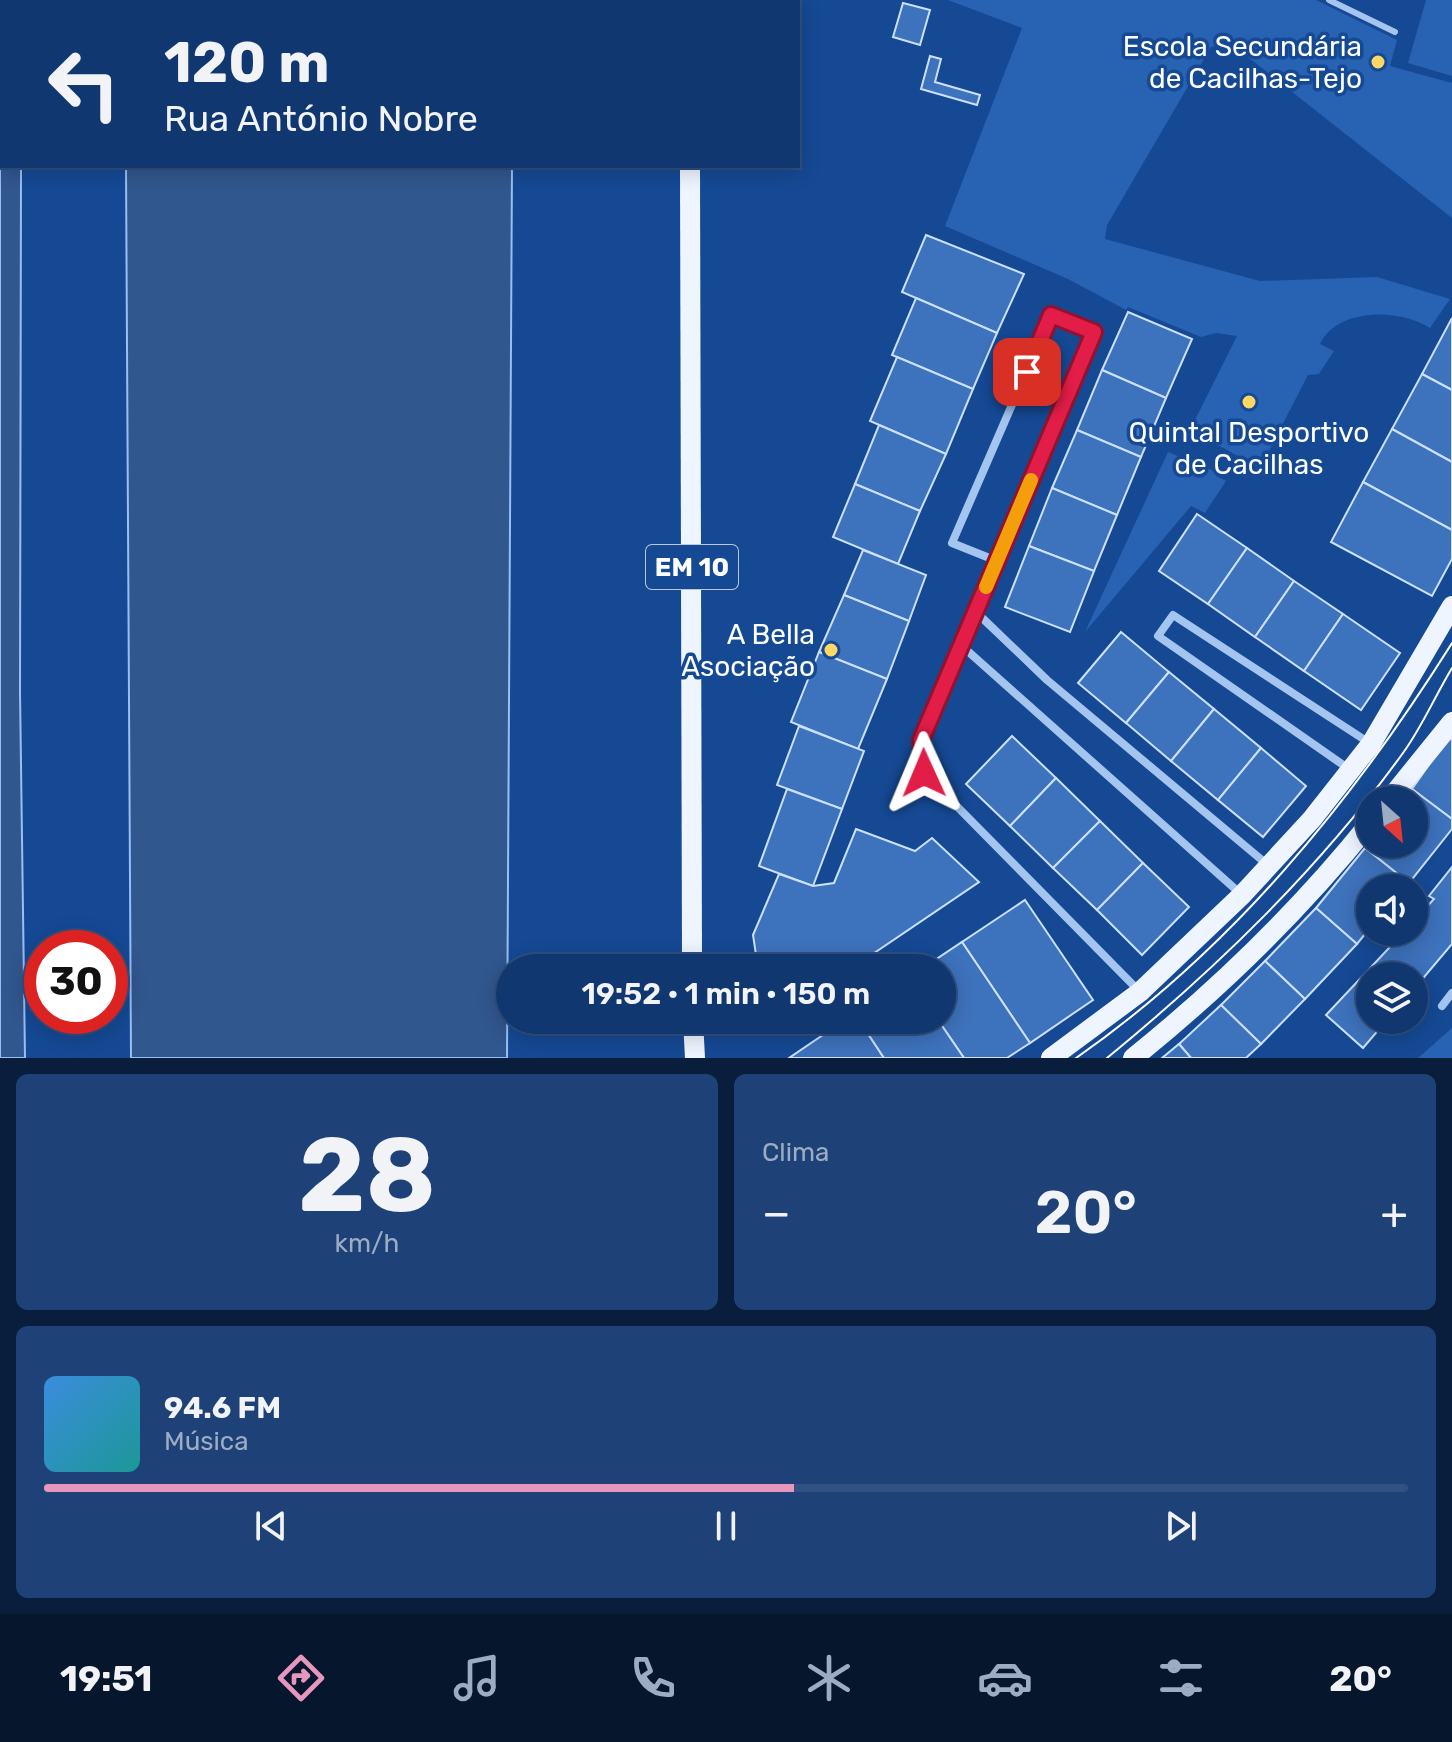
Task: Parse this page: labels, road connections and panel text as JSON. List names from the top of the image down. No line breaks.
{"streets":{"main road":["EM 10"]},"places":["Escola Secundária de Cacilhas-Tejo","Quintal Desportivo de Cacilhas","A Bella Asociação"],"north":"bottom right","page":{"turn":["120 m","Rua António Nobre"],"limit":"30","trip":"19:52 · 1 min · 150 m","tile":[["28","km/h"],"Clima"],"heat":["−","20°","+"],"song":["94.6 FM","Música"],"tabs":["19:51","20°"]}}
